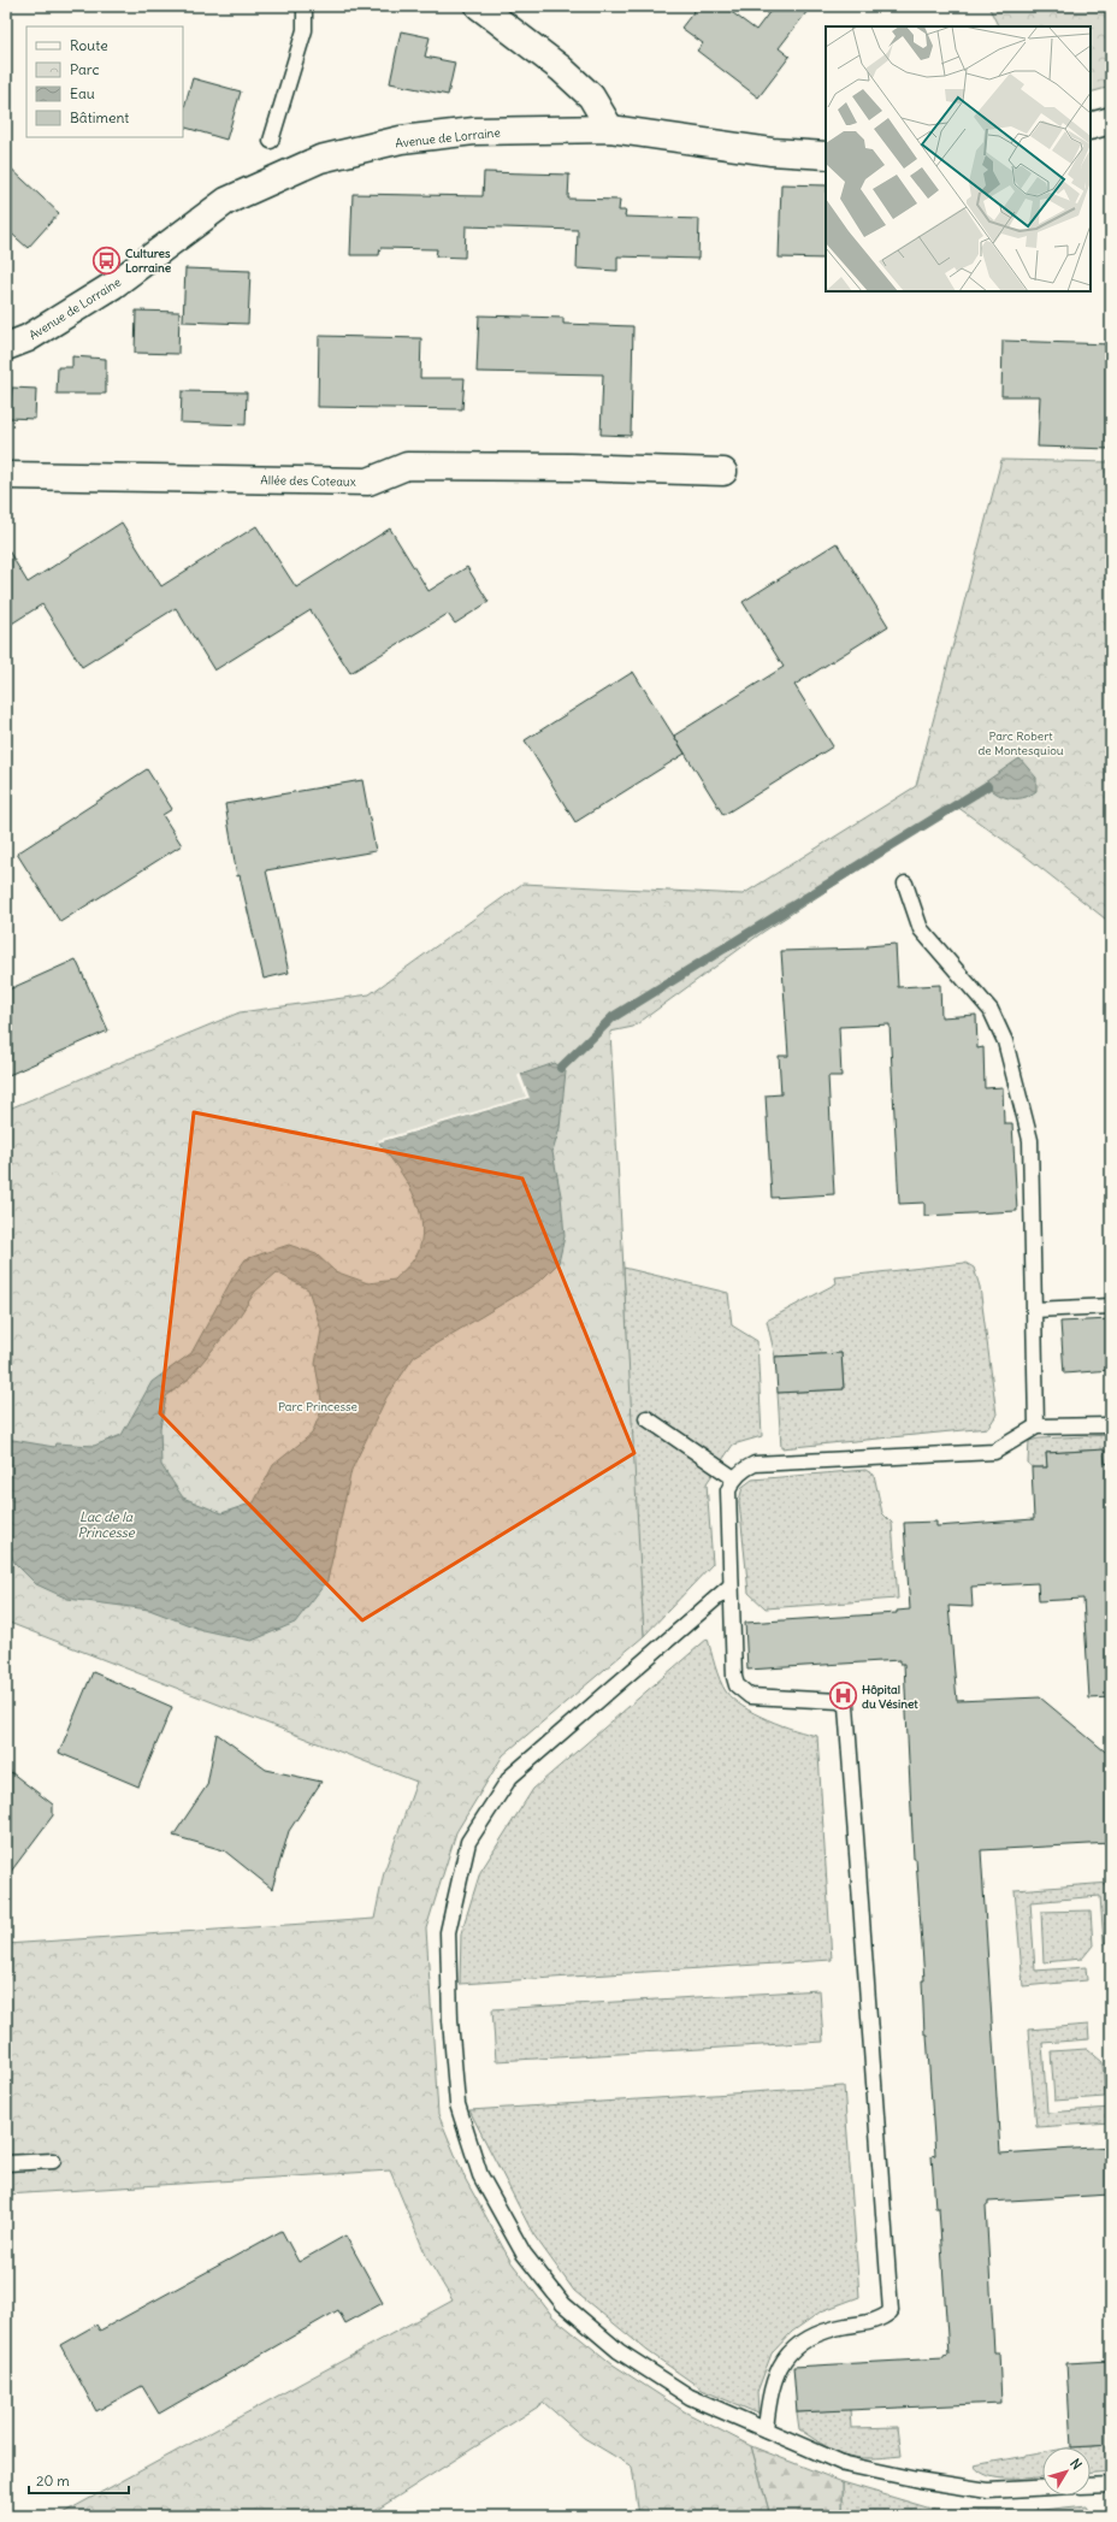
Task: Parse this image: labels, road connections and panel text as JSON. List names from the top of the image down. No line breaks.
{"streets":{"street":["Avenue de Lorraine","Allée des Coteaux"]},"water":["Lac de la Princesse"],"parks":["Parc Robert de Montesquiou","Parc Princesse"],"places":{"bus stop":["Cultures Lorraine"],"hospital":["Hôpital du Vésinet"]},"legend":["Route","Parc","Eau","Bâtiment"],"scale_bar":"20 m","north":"top right"}
